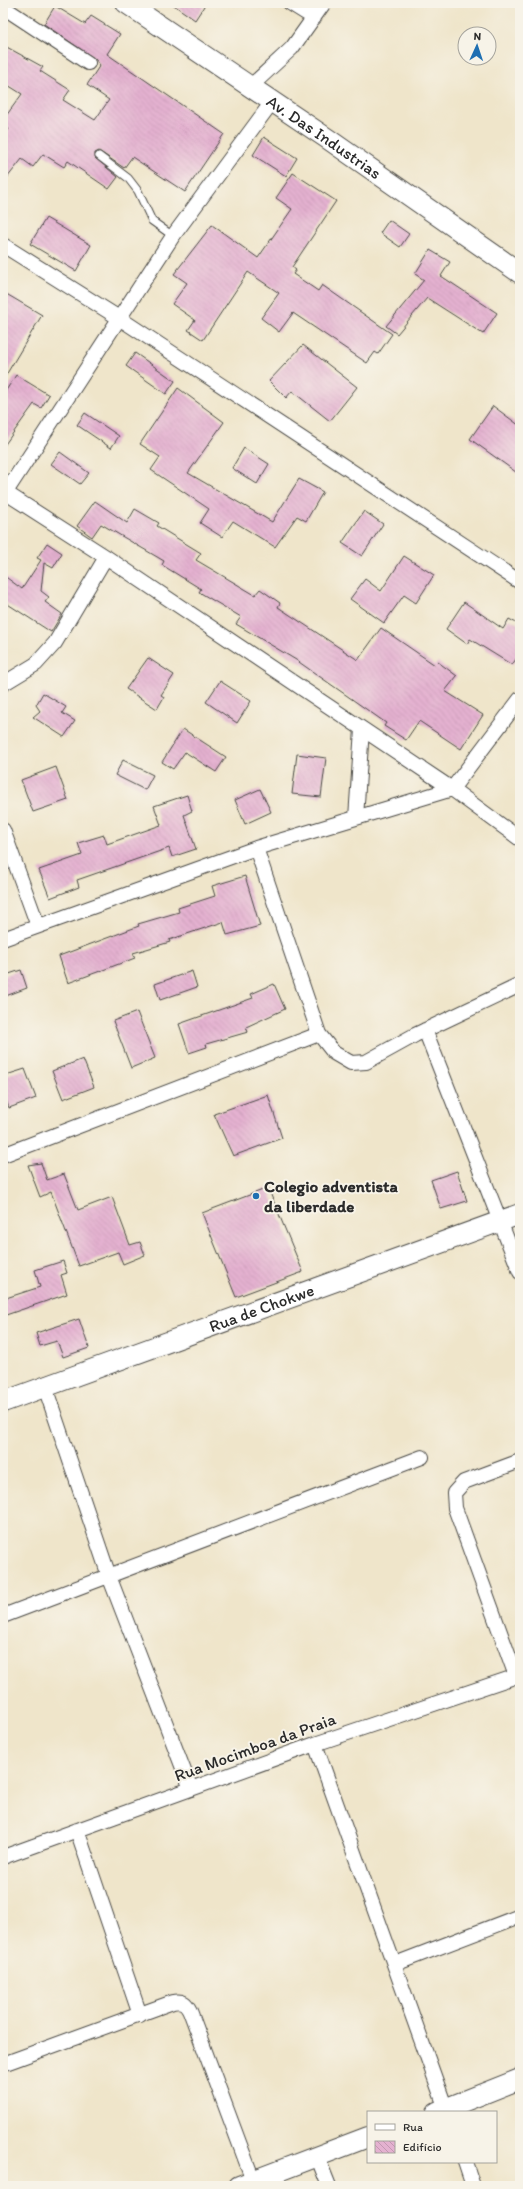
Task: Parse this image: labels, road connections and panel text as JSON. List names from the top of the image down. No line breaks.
{"streets":{"street":["Av. Das Industrias","Rua de Chokwe","Rua Mocimboa da Praia"]},"places":["Colegio adventista da liberdade"],"legend":["Rua","Edifício"],"north":"top"}
